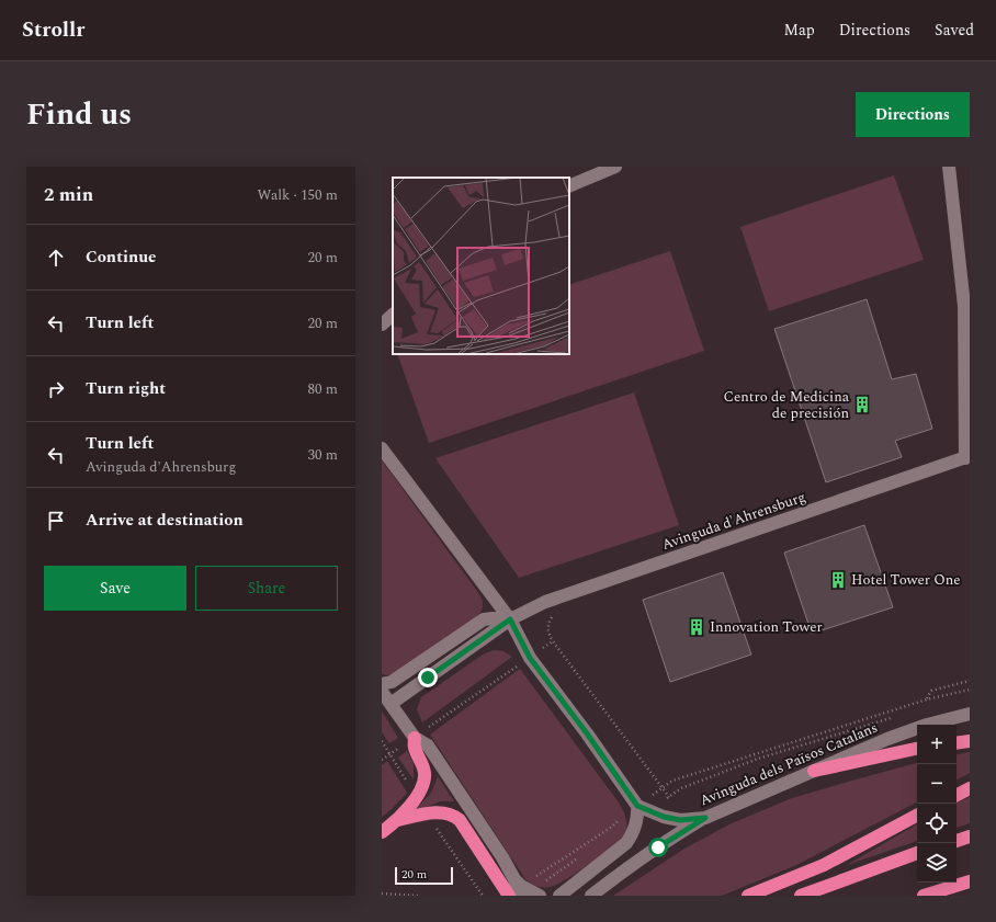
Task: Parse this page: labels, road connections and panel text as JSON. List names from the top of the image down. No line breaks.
{"streets":{"street":["Avinguda d'Ahrensburg","Avinguda dels Països Catalans"]},"places":{"building":["Centro de Medicina de precisión","Hotel Tower One","Innovation Tower"]},"scale_bar":"20 m","page":{"header":"Strollr","nav":["Map","Directions","Saved"],"title":"Find us","buttons":["Directions",["Save","Share"]],"heading":["2 min","Walk · 150 m"],"list":[["Continue","20 m"],["Turn left","20 m"],["Turn right","80 m"],["Turn left","Avinguda d'Ahrensburg","30 m"],"Arrive at destination"],"map_buttons":["+","−"],"scale":"20 m"}}
